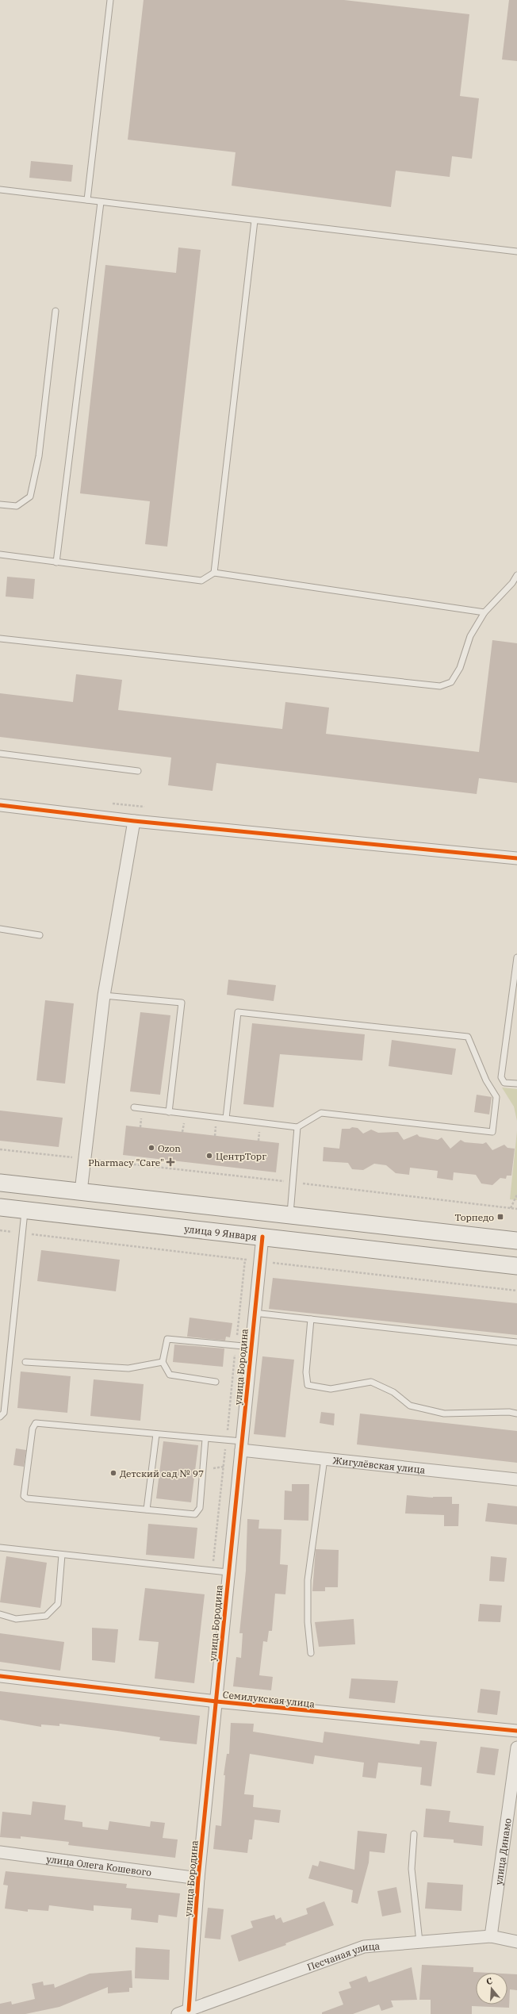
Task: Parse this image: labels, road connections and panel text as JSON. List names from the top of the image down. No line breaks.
{"streets":{"main road":["улица 9 Января"],"street":["улица Бородина","Жигулёвская улица","Семилукская улица","улица Динамо","улица Олега Кошевого","Песчаная улица"]},"crossings":[["улица 9 Января","улица Бородина"],["улица Бородина","Жигулёвская улица"],["улица Бородина","Семилукская улица"],["улица Бородина","улица Олега Кошевого"],["улица Бородина","Песчаная улица"],["улица Динамо","Песчаная улица"]],"places":{"other":["Ozon","ЦентрТорг","Детский сад № 97"],"health":["Pharmacy \"Care\""],"transit":["Торпедо"]},"north":"top"}
